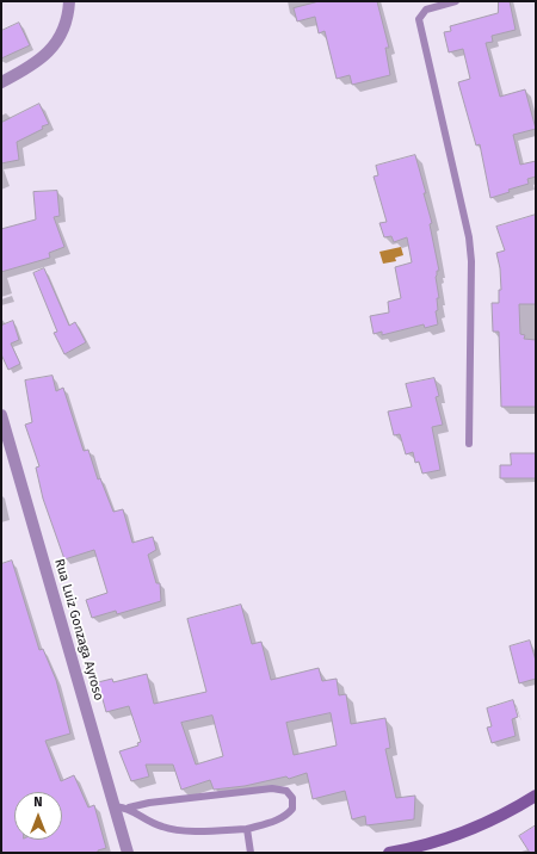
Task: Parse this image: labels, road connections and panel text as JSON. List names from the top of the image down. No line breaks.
{"streets":{"street":["Rua Luiz Gonzaga Ayroso"]},"north":"top"}
